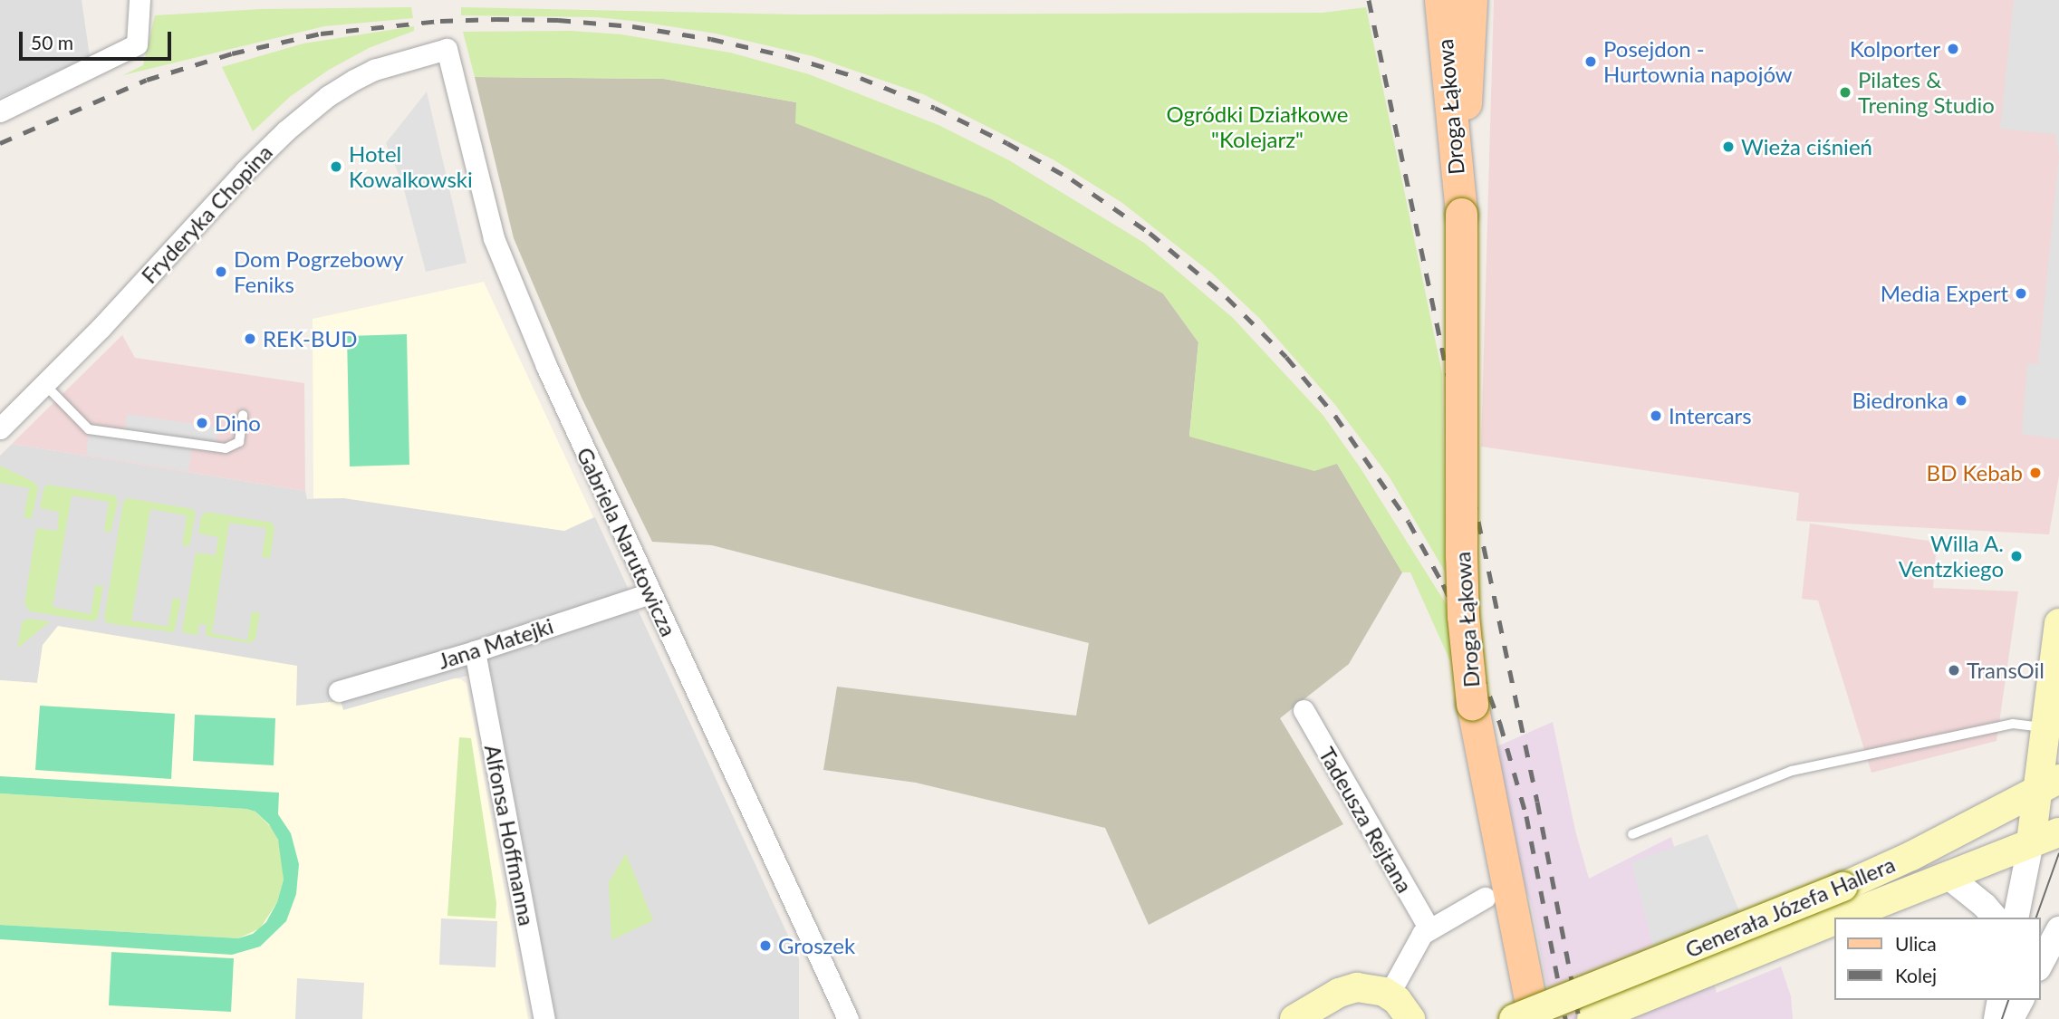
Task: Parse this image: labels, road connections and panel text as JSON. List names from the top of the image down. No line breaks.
{"streets":{"main road":["Droga Łąkowa","Generała Józefa Hallera"],"street":["Fryderyka Chopina","Gabriela Narutowicza","Jana Matejki","Tadeusza Rejtana","Alfonsa Hoffmanna"]},"crossings":[["Fryderyka Chopina","Gabriela Narutowicza"],["Gabriela Narutowicza","Jana Matejki"],["Jana Matejki","Alfonsa Hoffmanna"]],"parks":["Ogródki Działkowe \"Kolejarz\""],"places":["Kolporter","Posejdon - Hurtownia napojów","Pilates & Trening Studio","Wieża ciśnień","Hotel Kowalkowski","Dom Pogrzebowy Feniks","Media Expert","REK-BUD","Biedronka","Intercars","Dino","BD Kebab","Willa A. Ventzkiego","TransOil","Groszek"],"legend":["Ulica","Kolej"],"scale_bar":"50 m"}
